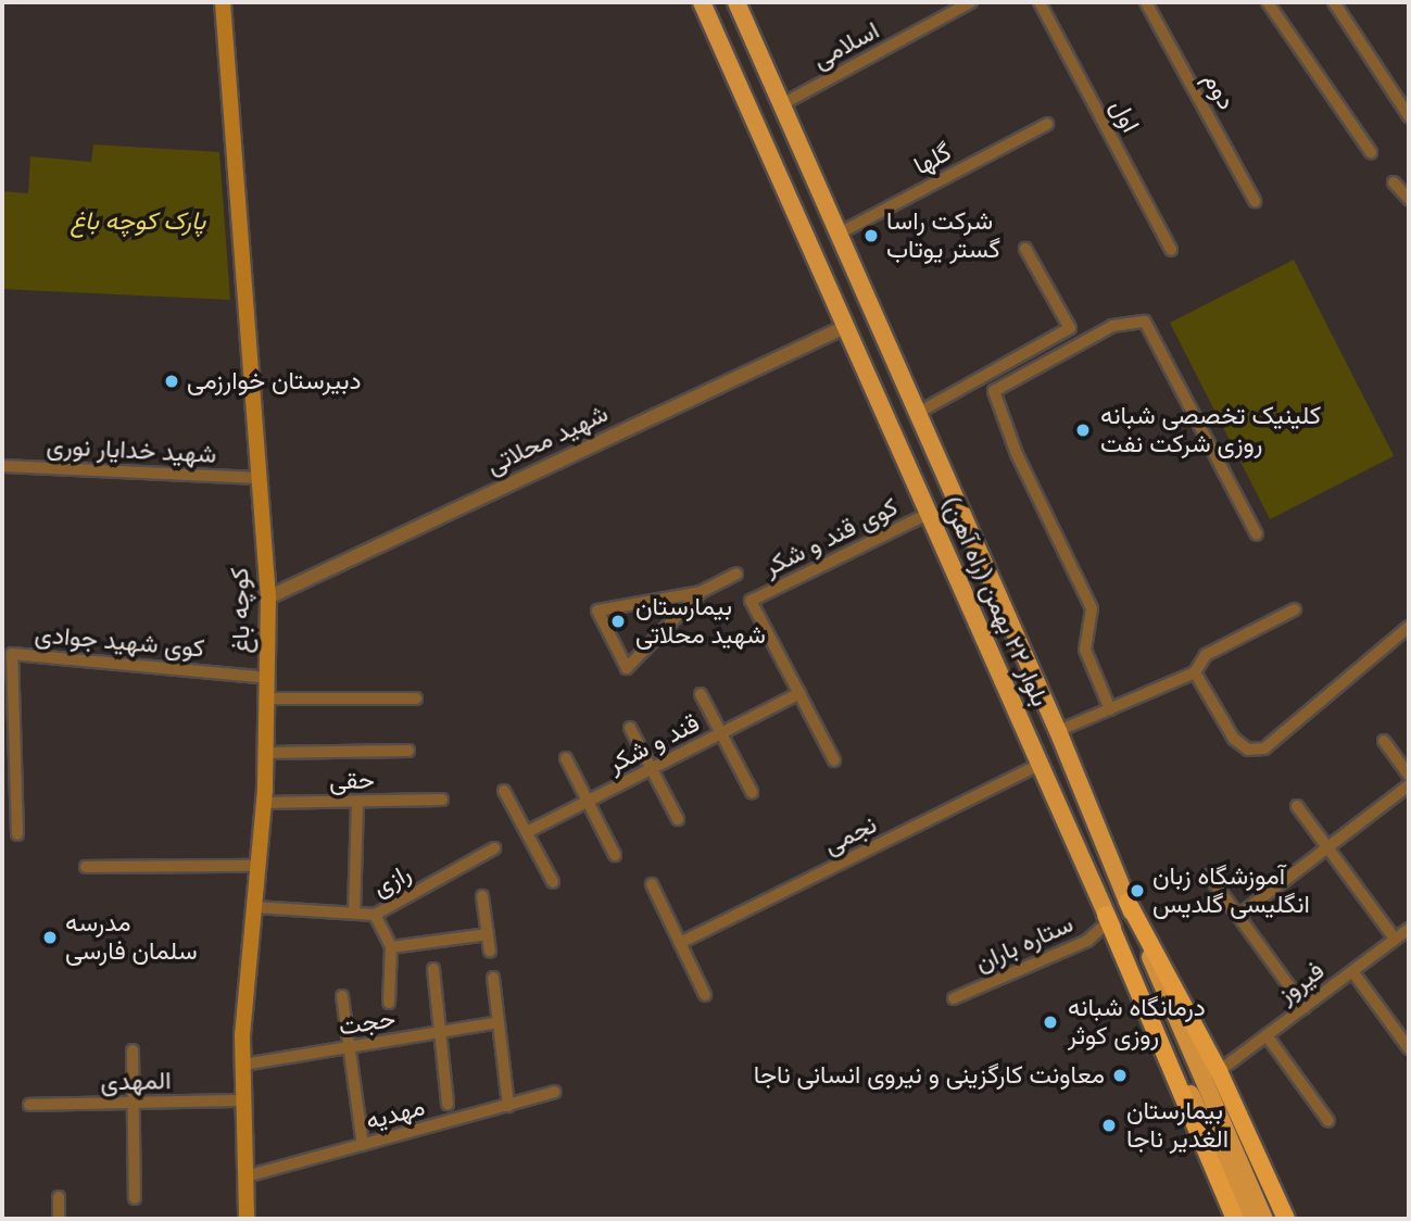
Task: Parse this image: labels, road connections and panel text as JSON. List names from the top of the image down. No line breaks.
{"streets":{"main road":["بلوار ۲۲ بهمن (راه آهن)","کوچه باغ"],"street":["اسلامی","دوم","اول","گلها","شهید محلاتی","شهید خدایار نوری","کوی قند و شکر","کوی شهید جوادی","قند و شکر","حقی","نجمی","رازی","ستاره باران","فیروز","حجت","المهدی","مهدیه"]},"crossings":[["اسلامی","بلوار ۲۲ بهمن (راه آهن)"],["گلها","بلوار ۲۲ بهمن (راه آهن)"],["شهید محلاتی","بلوار ۲۲ بهمن (راه آهن)"],["شهید محلاتی","کوچه باغ"],["شهید خدایار نوری","کوچه باغ"],["کوی قند و شکر","بلوار ۲۲ بهمن (راه آهن)"],["کوی قند و شکر","قند و شکر"],["بلوار ۲۲ بهمن (راه آهن)","نجمی"],["بلوار ۲۲ بهمن (راه آهن)","ستاره باران"],["کوچه باغ","کوی شهید جوادی"],["کوچه باغ","حقی"],["کوچه باغ","رازی"],["کوچه باغ","حجت"],["کوچه باغ","المهدی"],["کوچه باغ","مهدیه"]],"parks":["پارک کوچه باغ"],"places":["شرکت راسا گستر یوتاب","دبیرستان خوارزمی","کلینیک تخصصی شبانه روزی شرکت نفت","بیمارستان شهید محلاتی","آموزشگاه زبان انگلیسی گلدیس","مدرسه سلمان فارسی","درمانگاه شبانه روزی کوثر","معاونت کارگزینی و نیروی انسانی ناجا","بیمارستان الغدیر ناجا"]}
